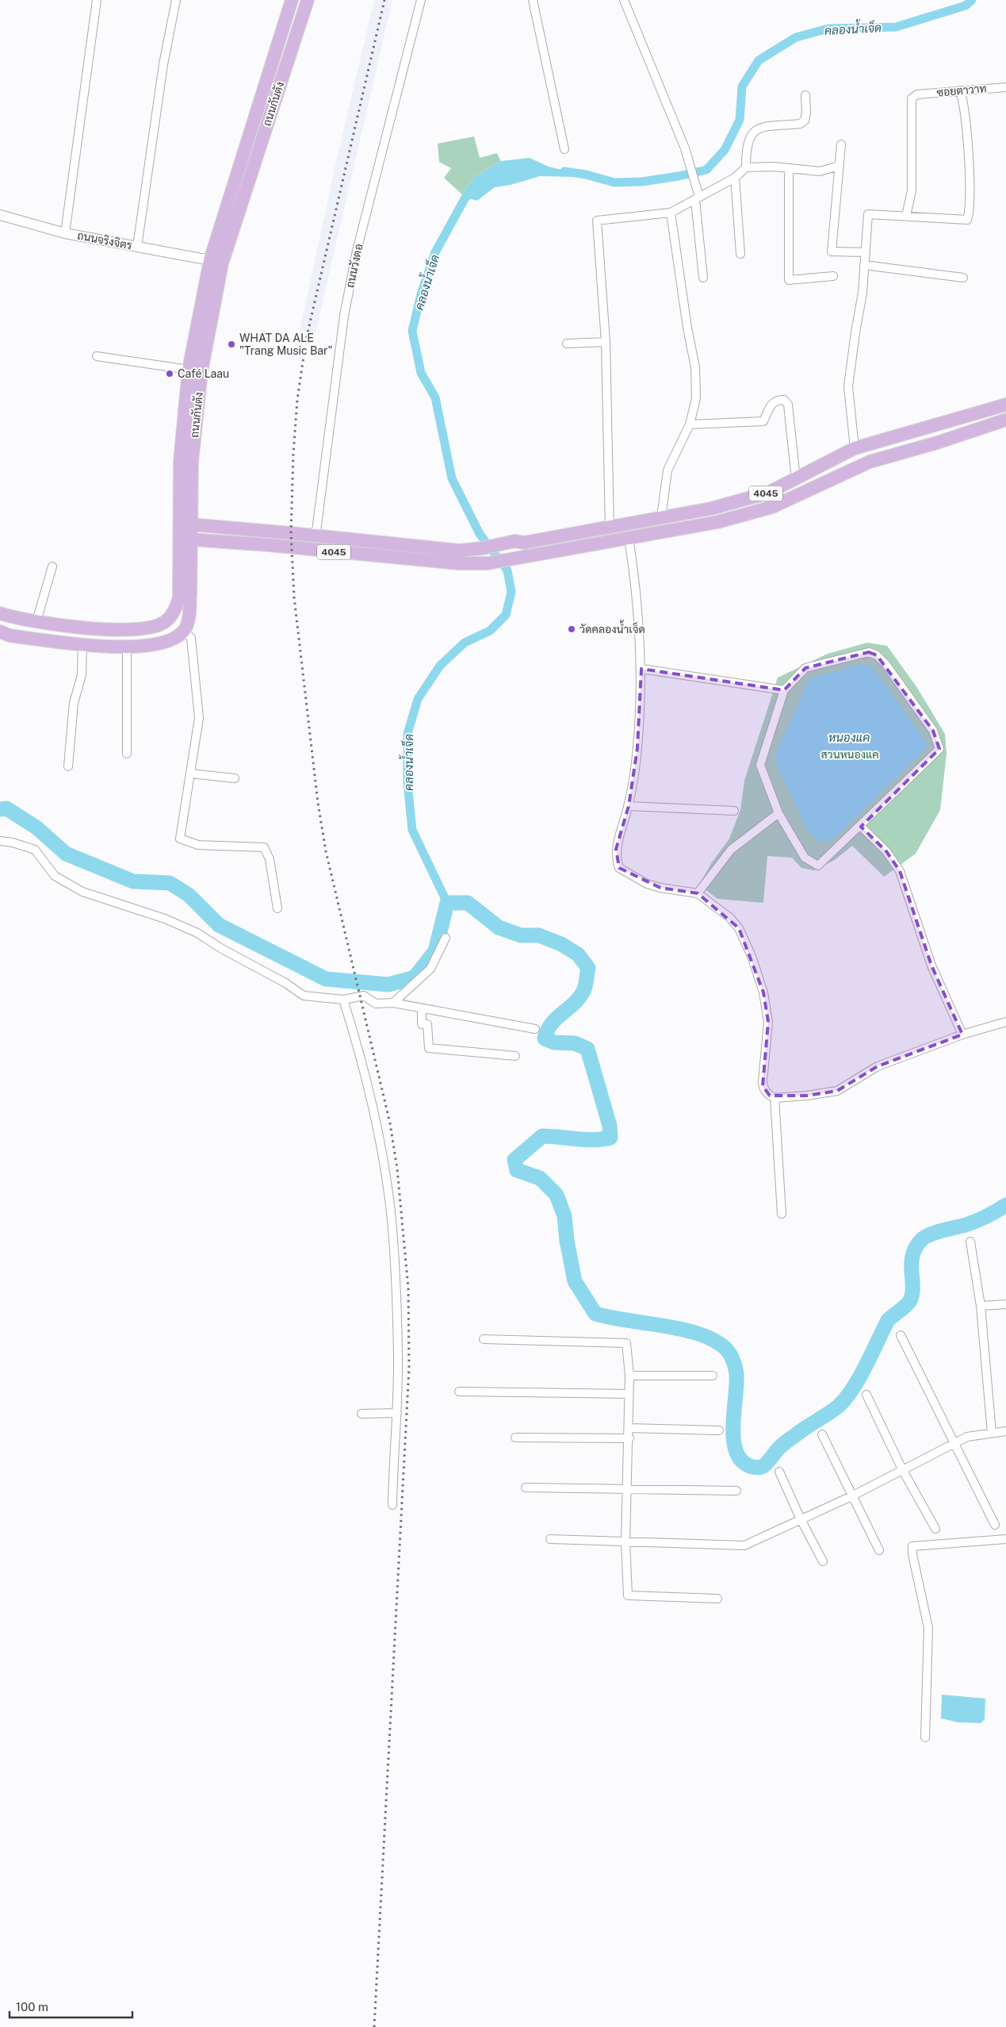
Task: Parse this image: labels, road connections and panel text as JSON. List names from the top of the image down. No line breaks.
{"streets":{"main road":["ถนนกันตัง","4045"],"street":["ซอยตาวาท","ถนนจริงจิตร","ถนนวังตอ"]},"crossings":[["ถนนกันตัง","ถนนจริงจิตร"],["ถนนกันตัง","4045"],["ถนนวังตอ","4045"]],"water":["คลองน้ำเจ็ด","หนองแค"],"parks":["สวนหนองแค"],"places":["WHAT DA ALE \"Trang Music Bar\"","Café Laau","วัดคลองน้ำเจ็ด"],"scale_bar":"100 m"}
